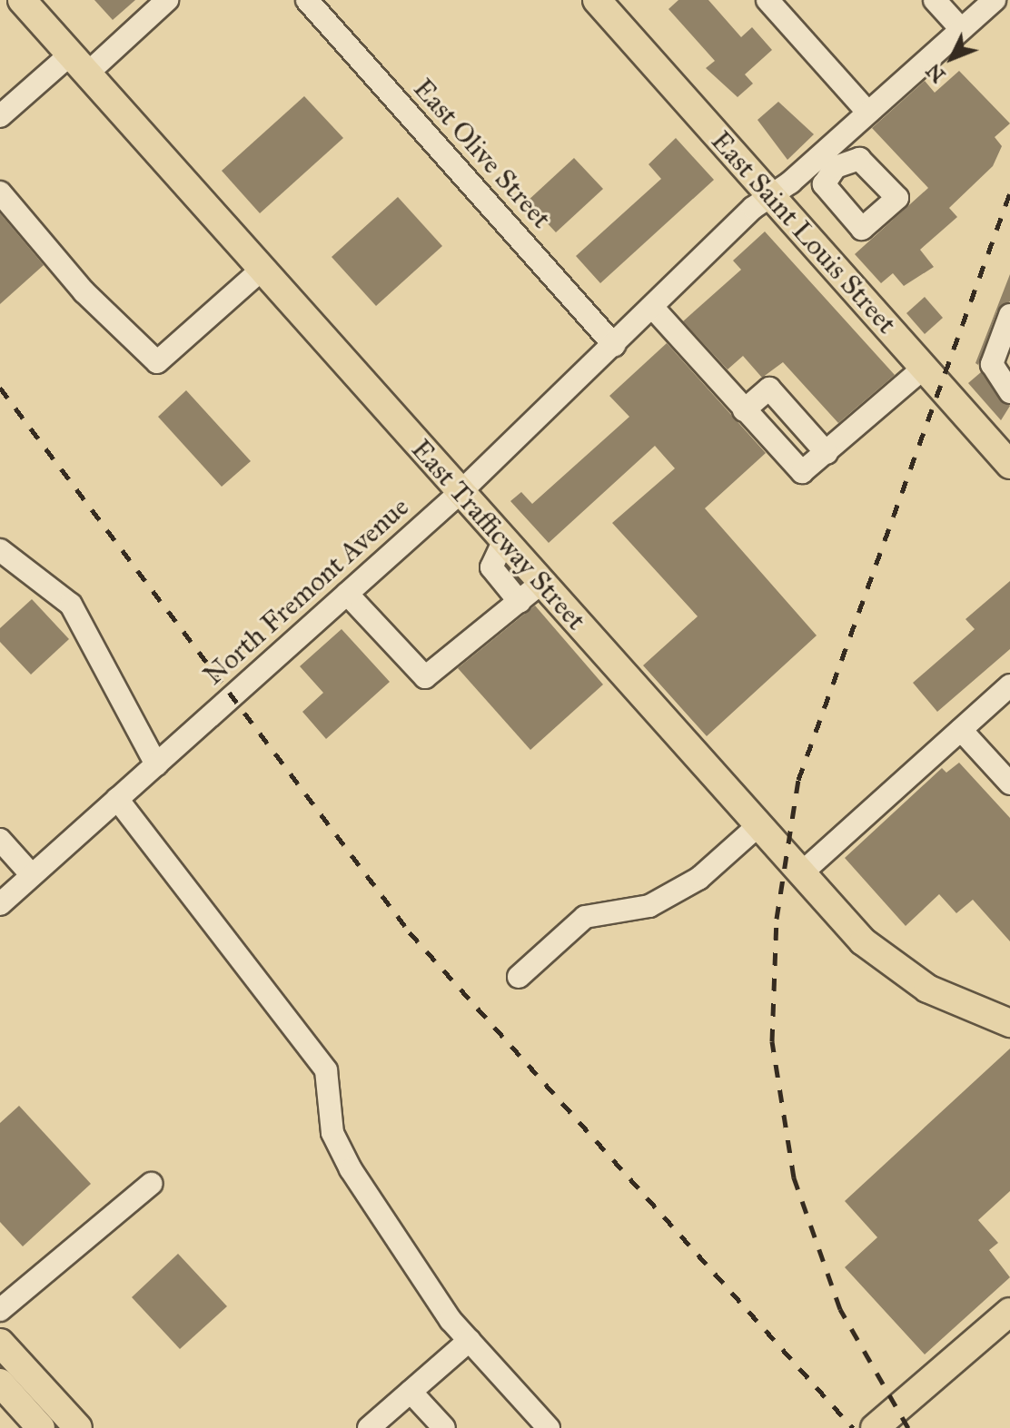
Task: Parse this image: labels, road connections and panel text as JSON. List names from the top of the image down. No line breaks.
{"streets":{"main road":["East Saint Louis Street","East Trafficway Street"],"street":["East Olive Street","North Fremont Avenue"]},"crossings":[["East Olive Street","North Fremont Avenue"],["East Saint Louis Street","North Fremont Avenue"],["East Trafficway Street","North Fremont Avenue"]],"north":"bottom left"}
